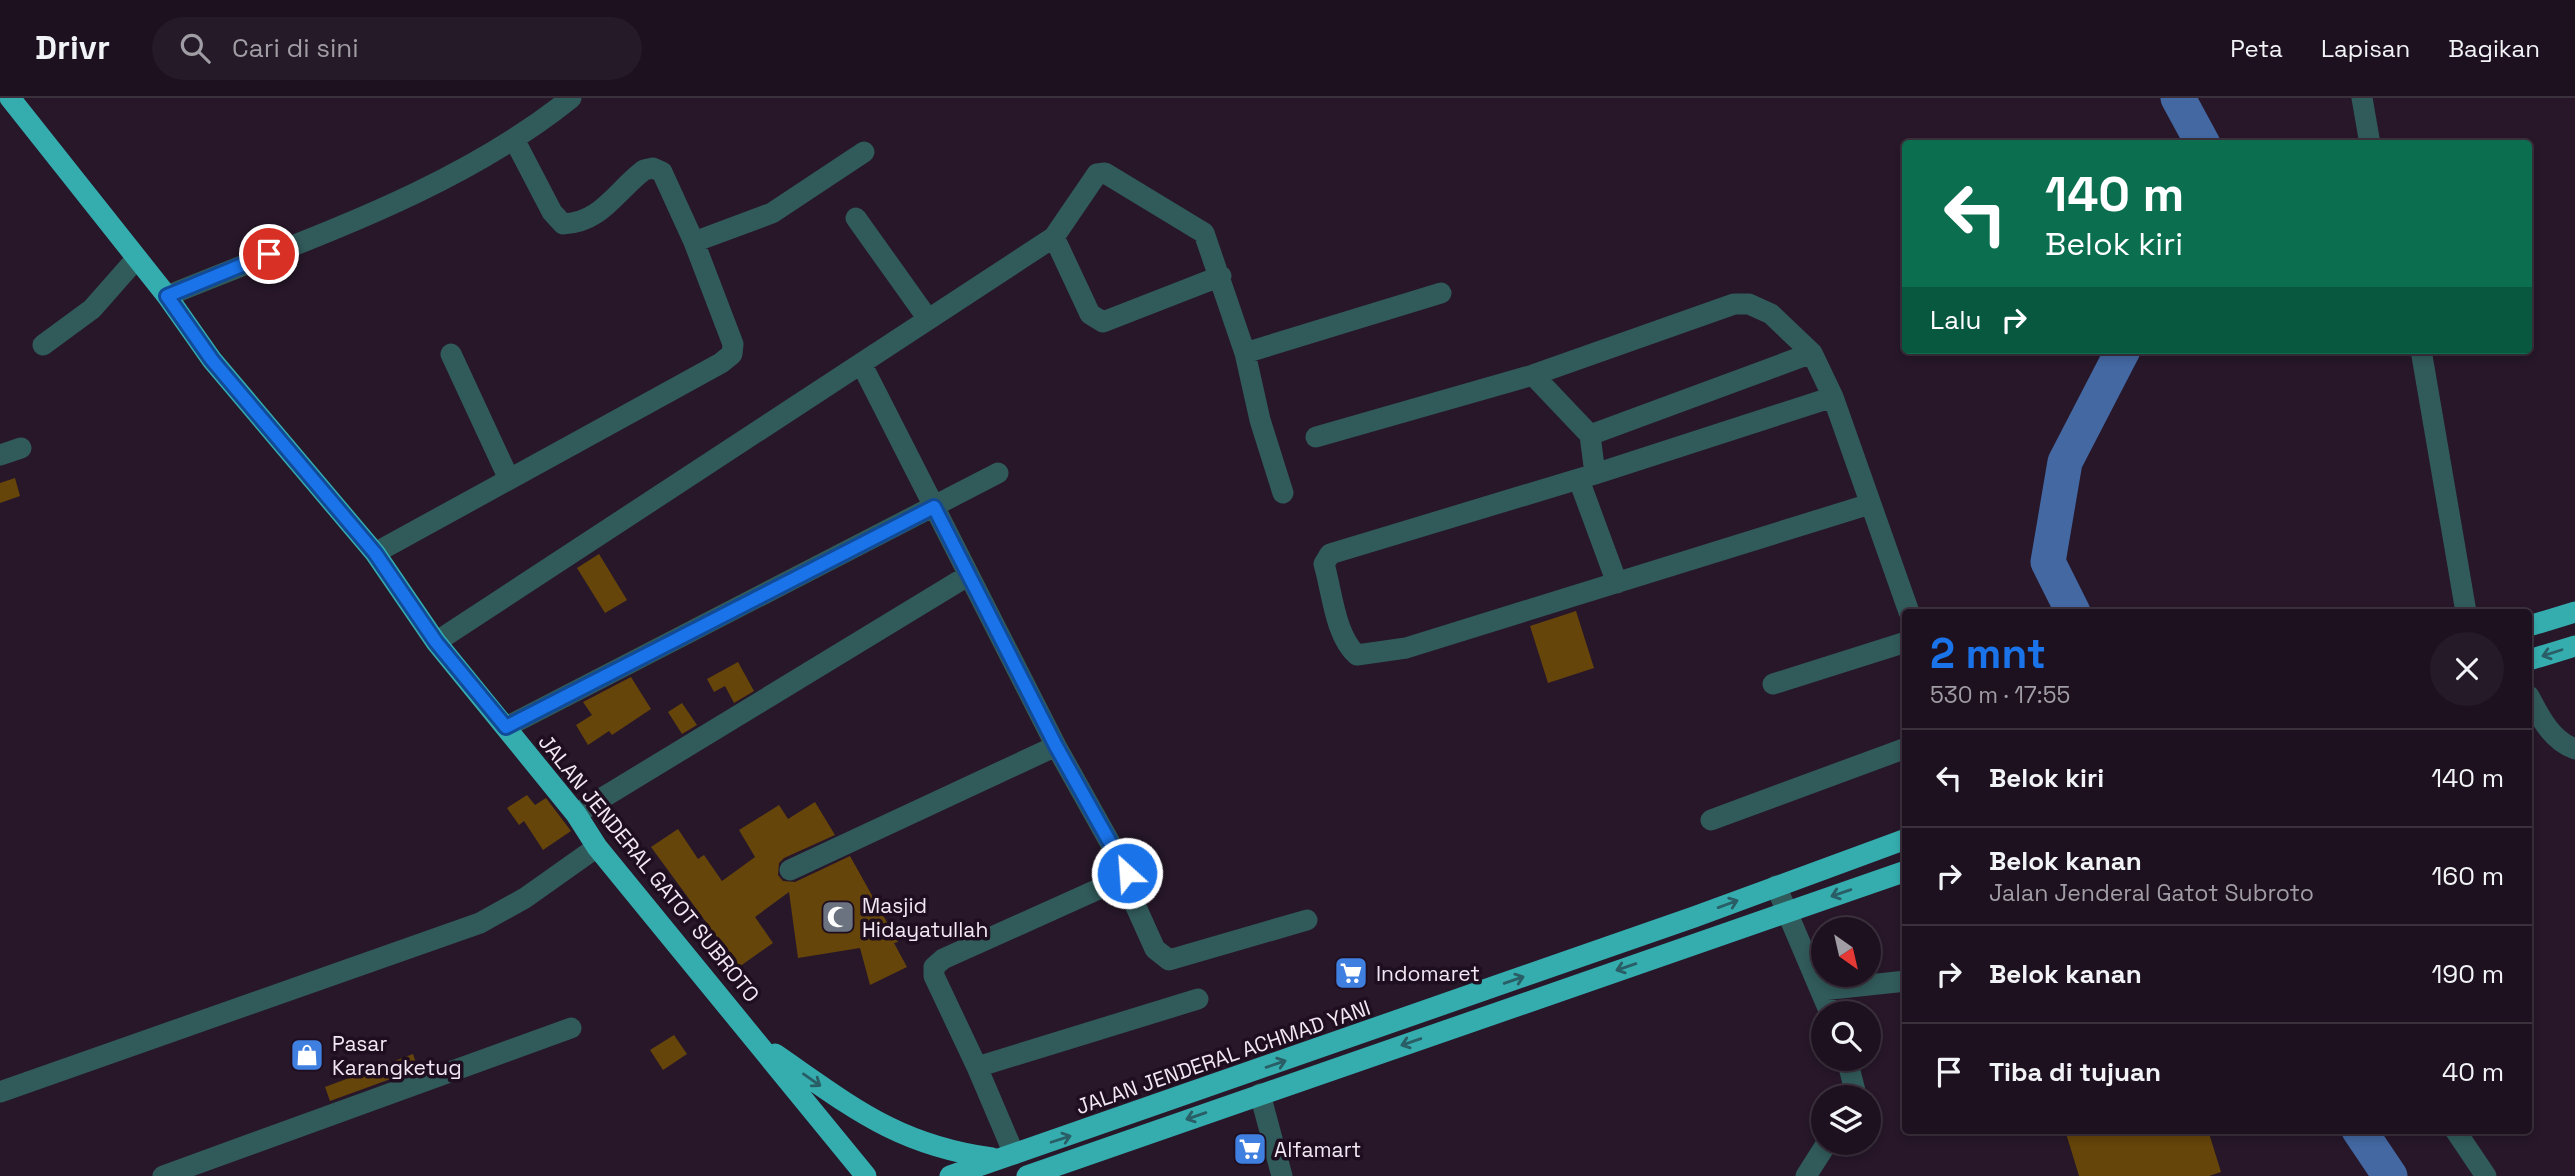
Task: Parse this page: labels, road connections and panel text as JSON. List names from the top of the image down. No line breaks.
{"streets":{"highway":["JALAN JENDERAL GATOT SUBROTO","JALAN JENDERAL ACHMAD YANI"]},"crossings":[["JALAN JENDERAL GATOT SUBROTO","JALAN JENDERAL ACHMAD YANI"]],"places":{"mosque":["Masjid Hidayatullah"],"supermarket":["Indomaret","Alfamart"],"shop":["Pasar Karangketug"]},"north":"bottom right","page":{"header":"Drivr","search":"Cari di sini","nav":["Peta","Lapisan","Bagikan"],"turn":["140 m","Belok kiri"],"then":"Lalu","heading":["2 mnt","530 m · 17:55"],"list":[{"name":"Belok kiri","value":"140 m"},{"name":"Belok kanan","note":"Jalan Jenderal Gatot Subroto","value":"160 m"},{"name":"Belok kanan","value":"190 m"},{"name":"Tiba di tujuan","value":"40 m"}]}}
